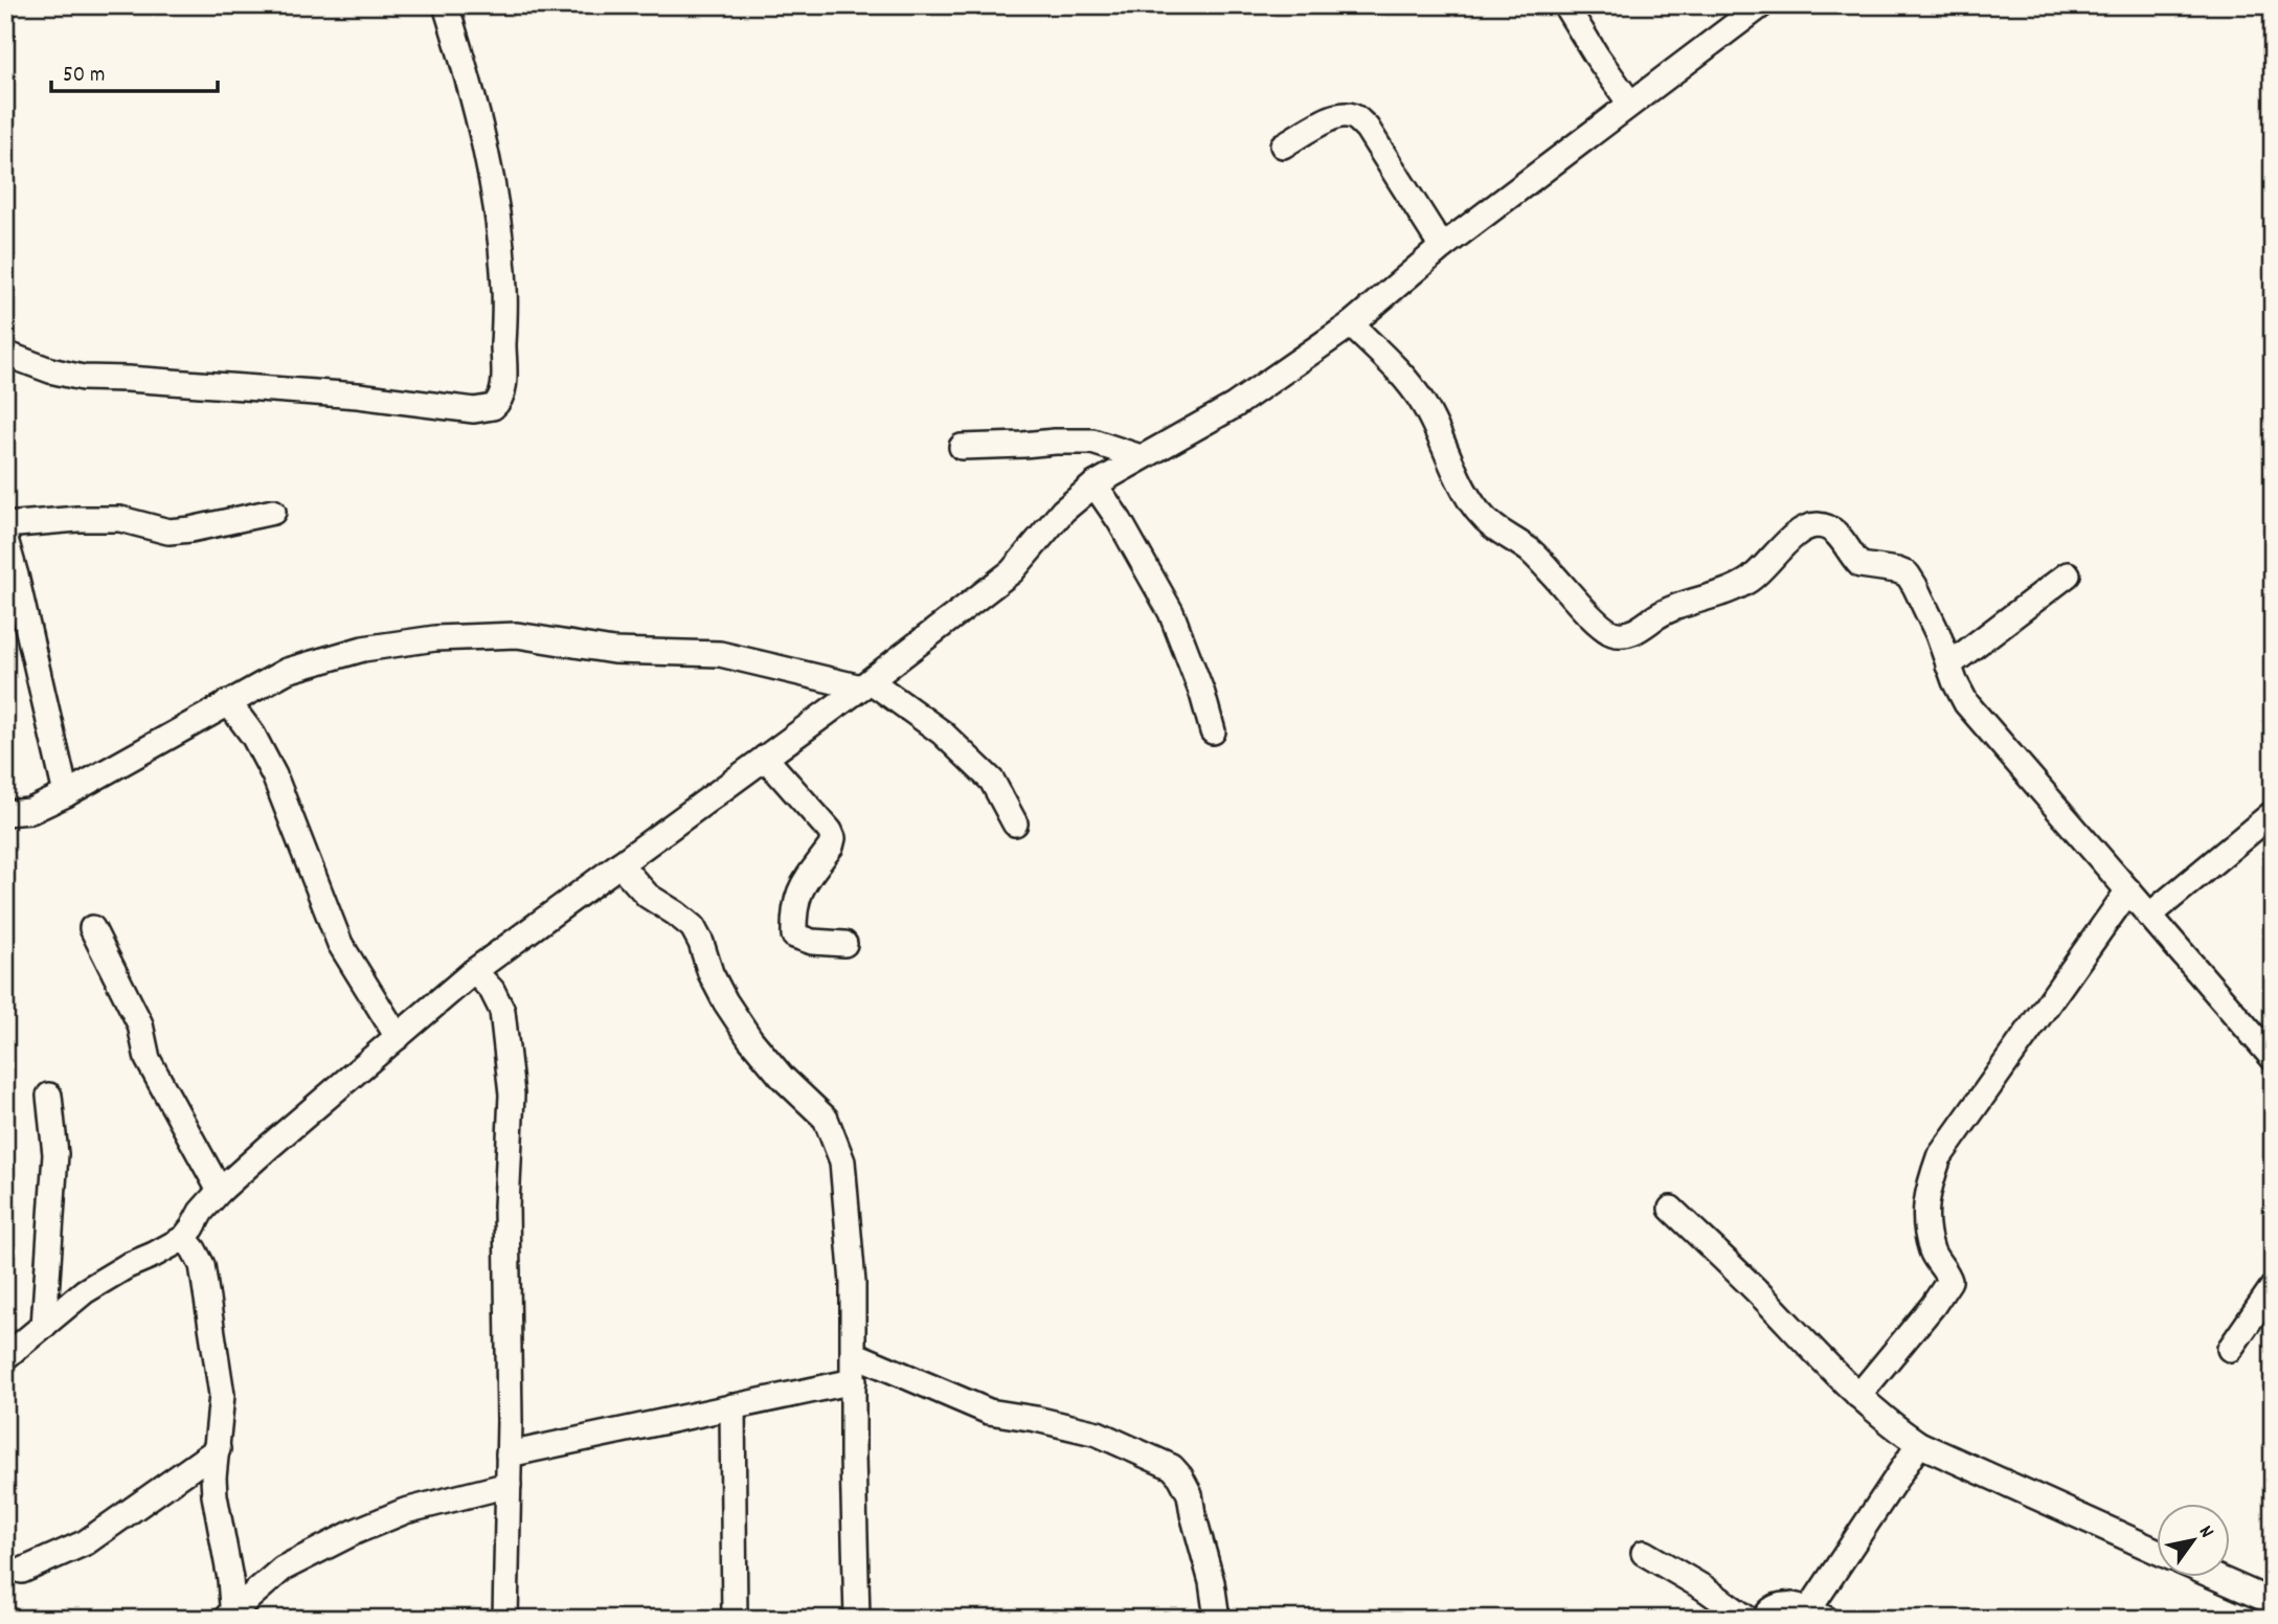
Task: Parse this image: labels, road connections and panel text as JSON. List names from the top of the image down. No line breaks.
{"scale_bar":"50 m","north":"top right"}
